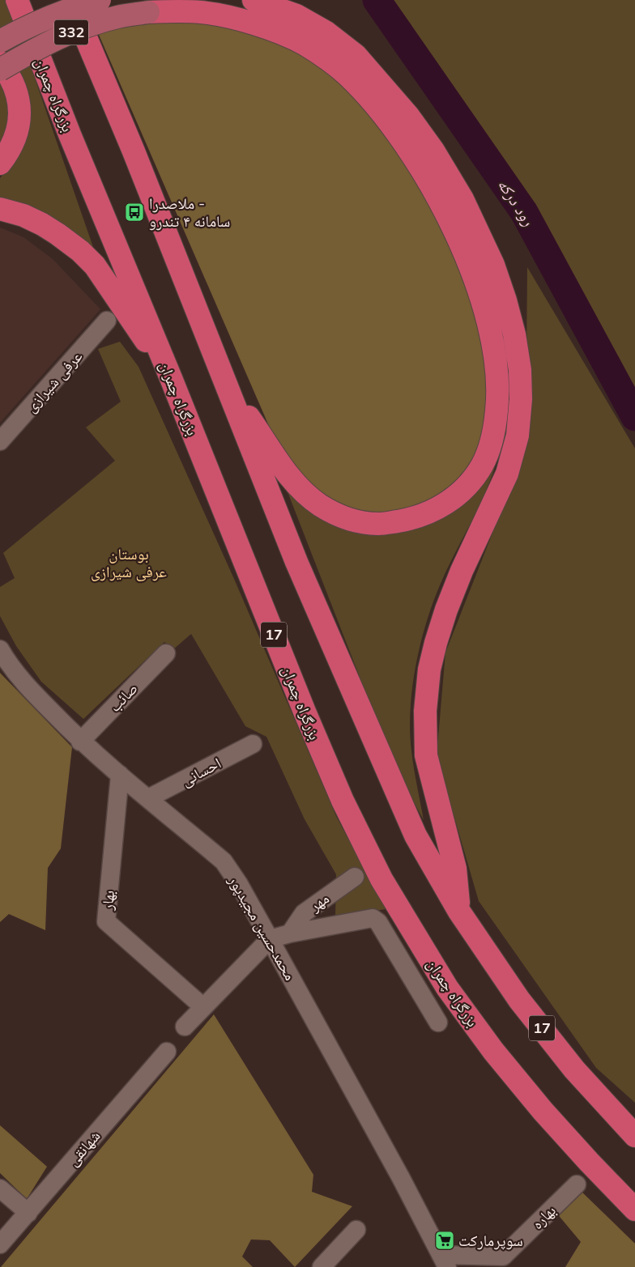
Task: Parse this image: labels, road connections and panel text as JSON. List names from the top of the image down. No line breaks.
{"streets":{"highway":["بزرگراه چمران","17"],"main road":["332"],"street":["عرفی شیرازی","صائب","احسانی","بهار","مهر","محمدحسین مجیدپور","شهانقی","بهاره"]},"crossings":[["صائب","محمدحسین مجیدپور"],["احسانی","محمدحسین مجیدپور"],["بهار","محمدحسین مجیدپور"],["محمدحسین مجیدپور","بهاره"]],"water":["رود درکه"],"parks":["بوستان عرفی شیرازی"],"places":{"bus stop":["ملاصدرا - سامانه ۴ تندرو"],"supermarket":["سوپرمارکت"]}}
